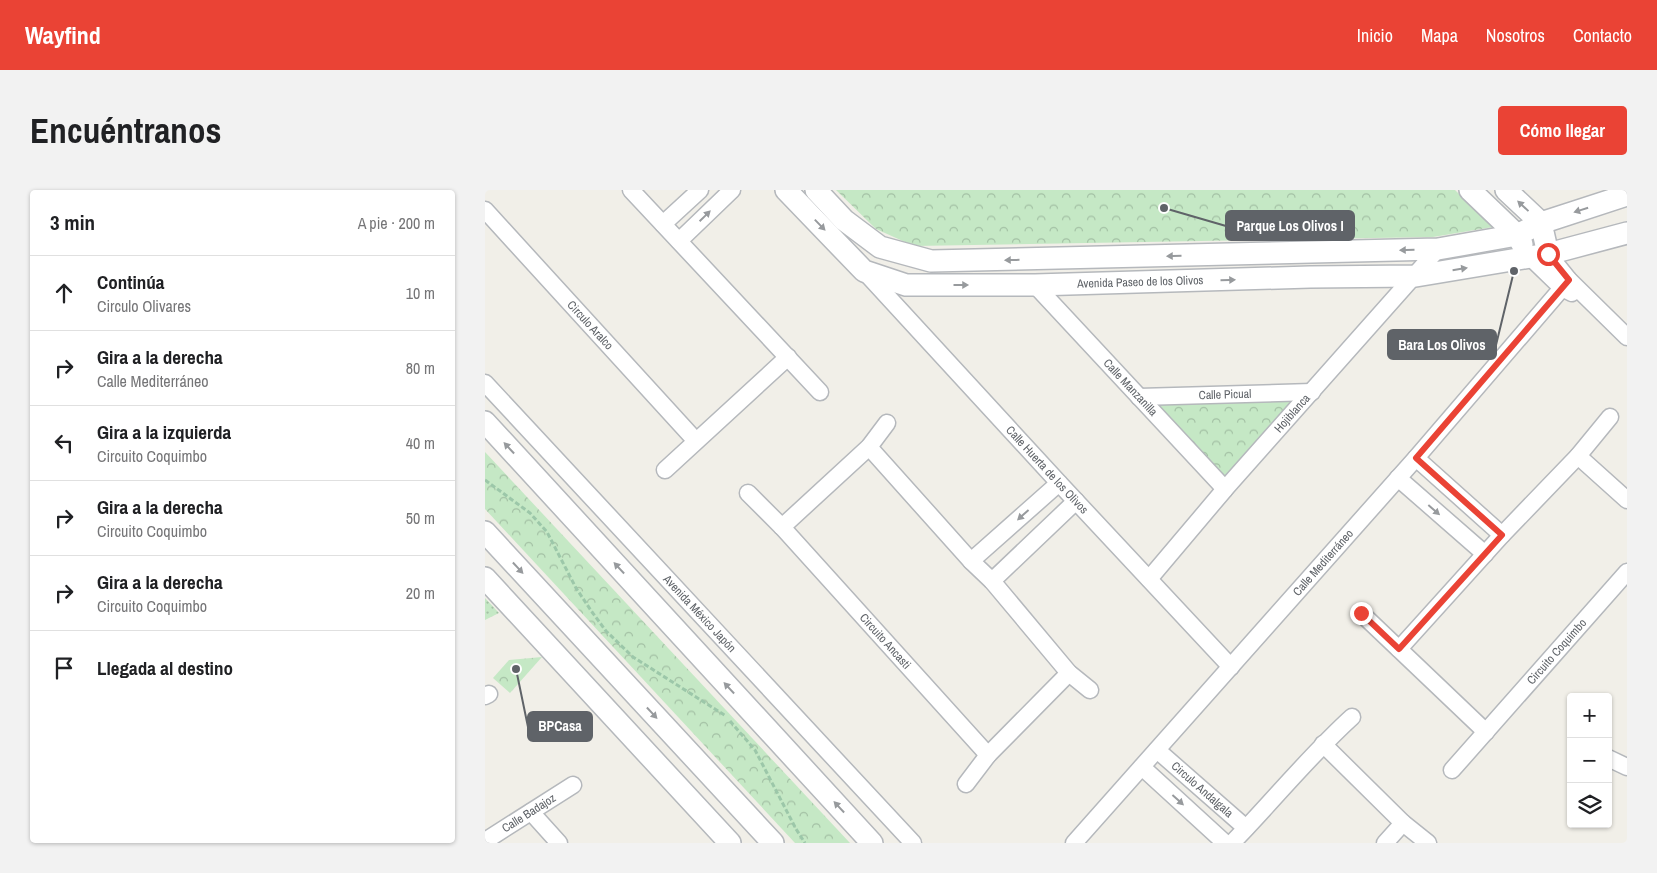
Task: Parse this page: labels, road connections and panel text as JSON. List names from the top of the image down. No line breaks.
{"streets":{"street":["Avenida Paseo de los Olivos","Circulo Aralco","Calle Manzanilla","Calle Picual","Hojiblanca","Calle Huerta de los Olivos","Calle Mediterráneo","Avenida México Japón","Circuito Ancasti","Circuito Coquimbo","Circulo Andalgala","Calle Badajoz"]},"crossings":[["Avenida Paseo de los Olivos","Calle Manzanilla"],["Avenida Paseo de los Olivos","Hojiblanca"],["Avenida Paseo de los Olivos","Calle Huerta de los Olivos"],["Calle Manzanilla","Calle Picual"],["Calle Manzanilla","Hojiblanca"],["Calle Picual","Hojiblanca"],["Hojiblanca","Calle Huerta de los Olivos"],["Calle Huerta de los Olivos","Calle Mediterráneo"],["Calle Mediterráneo","Circulo Andalgala"]],"places":["Parque Los Olivos I","Bara Los Olivos","BPCasa"],"page":{"header":"Wayfind","nav":["Inicio","Mapa","Nosotros","Contacto"],"buttons":"Cómo llegar","title":"Encuéntranos","heading":["3 min","A pie · 200 m"],"list":[["Continúa","Circulo Olivares","10 m"],["Gira a la derecha","Calle Mediterráneo","80 m"],["Gira a la izquierda","Circuito Coquimbo","40 m"],["Gira a la derecha","Circuito Coquimbo","50 m"],["Gira a la derecha","Circuito Coquimbo","20 m"],"Llegada al destino"],"map_buttons":["+","−"]}}
